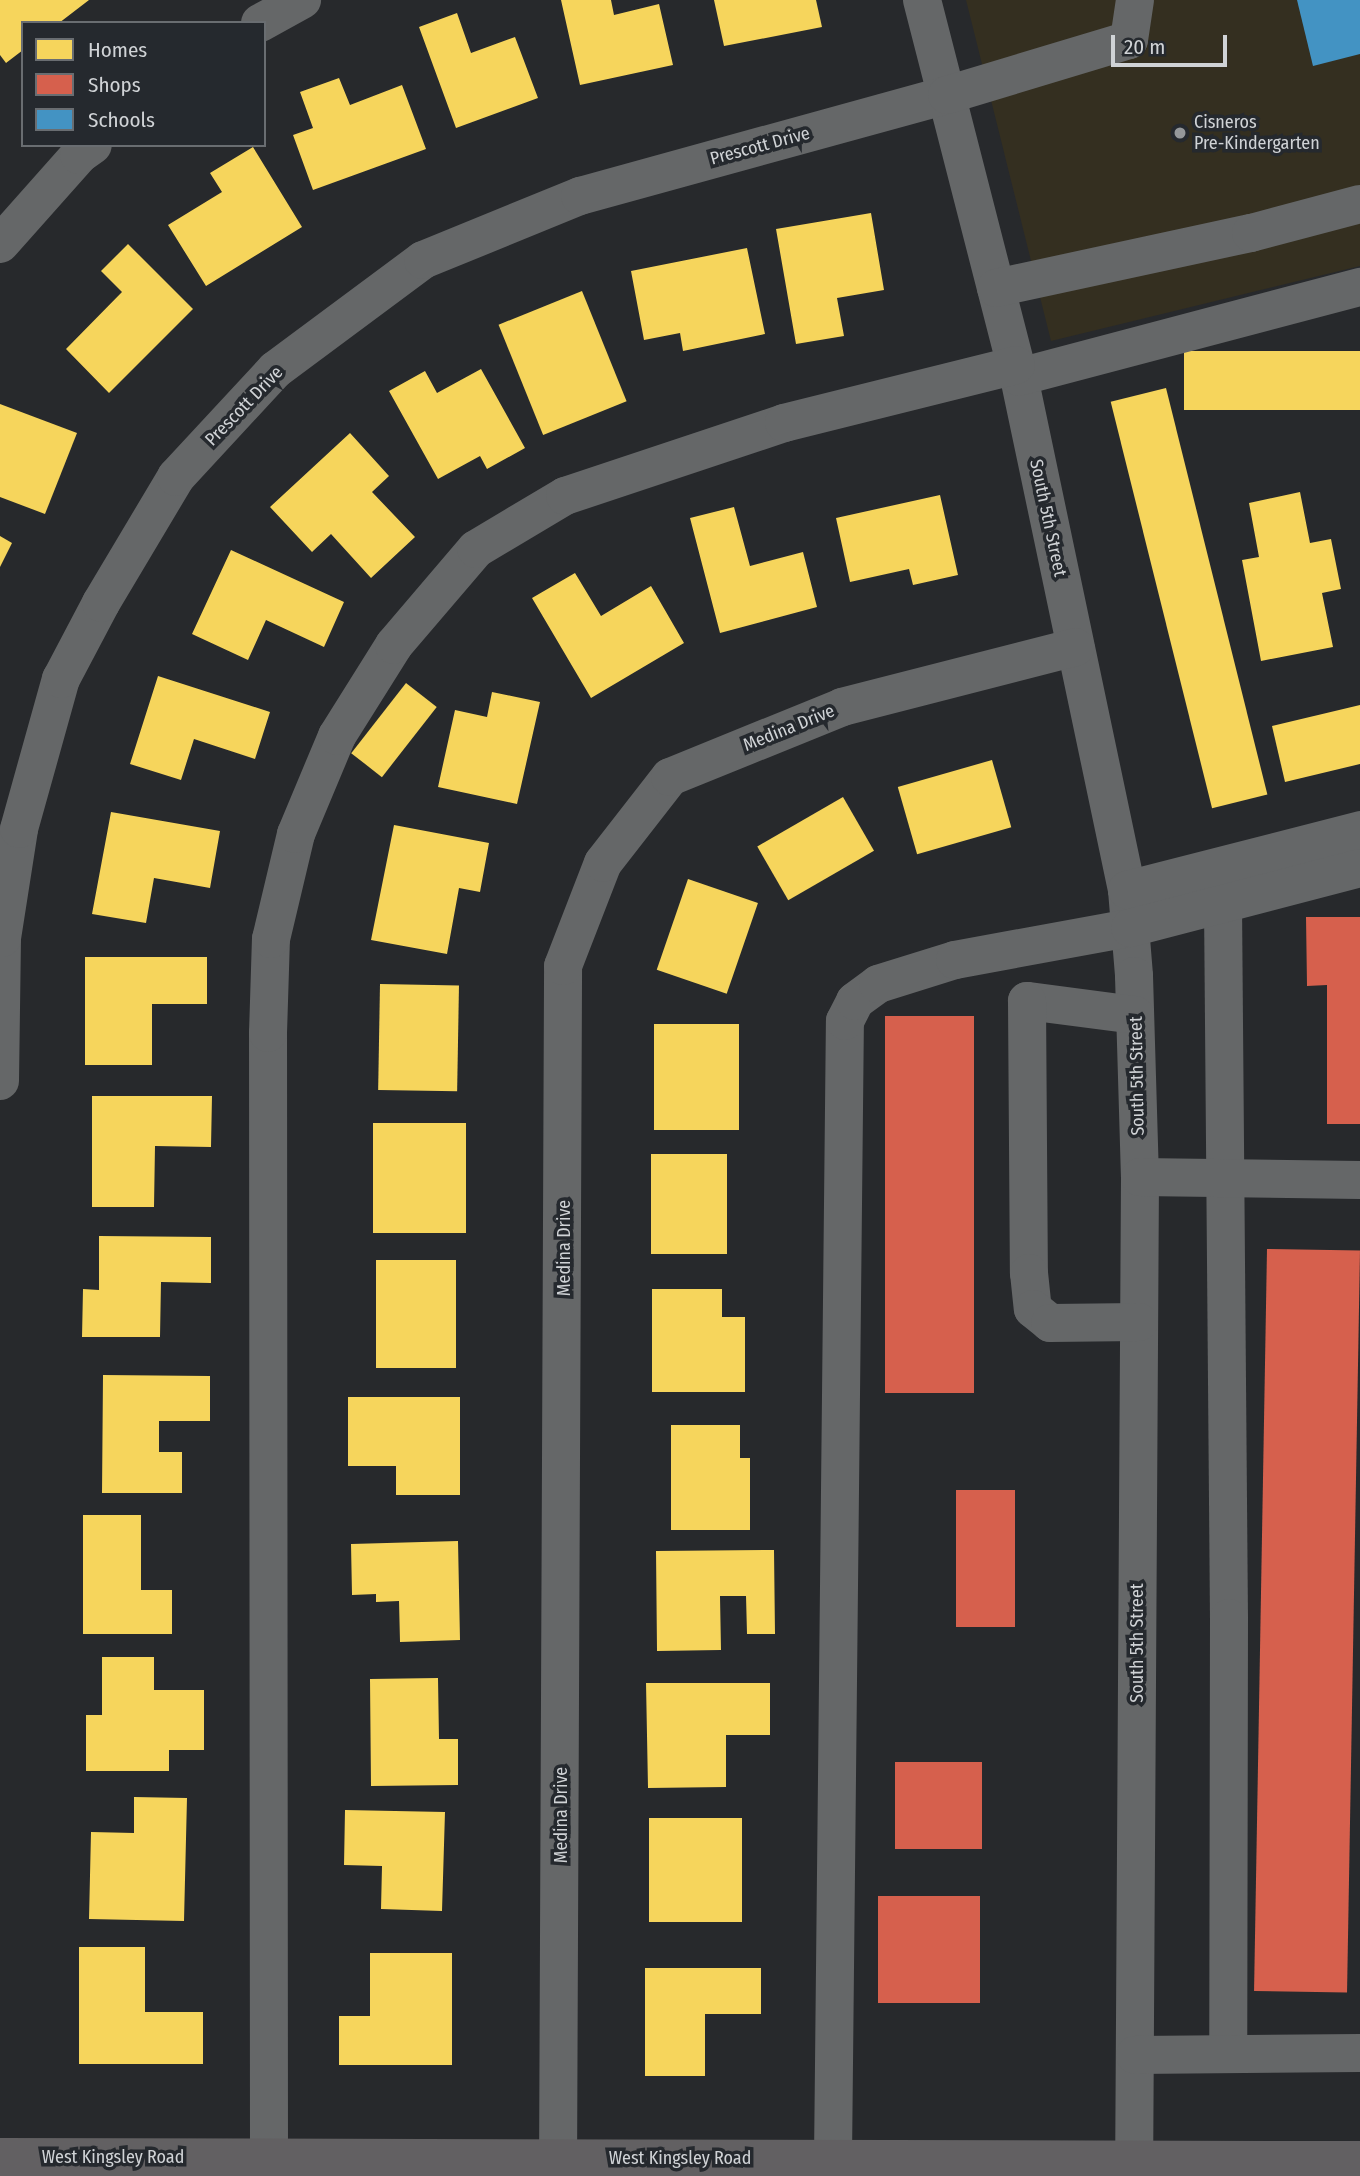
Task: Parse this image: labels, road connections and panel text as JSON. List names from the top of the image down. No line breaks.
{"streets":{"main road":["West Kingsley Road"],"street":["Prescott Drive","South 5th Street","Medina Drive"]},"crossings":[["Prescott Drive","South 5th Street"],["South 5th Street","Medina Drive"],["South 5th Street","West Kingsley Road"],["Medina Drive","West Kingsley Road"]],"places":["Cisneros Pre-Kindergarten"],"legend":["Homes","Shops","Schools"],"scale_bar":"20 m"}
